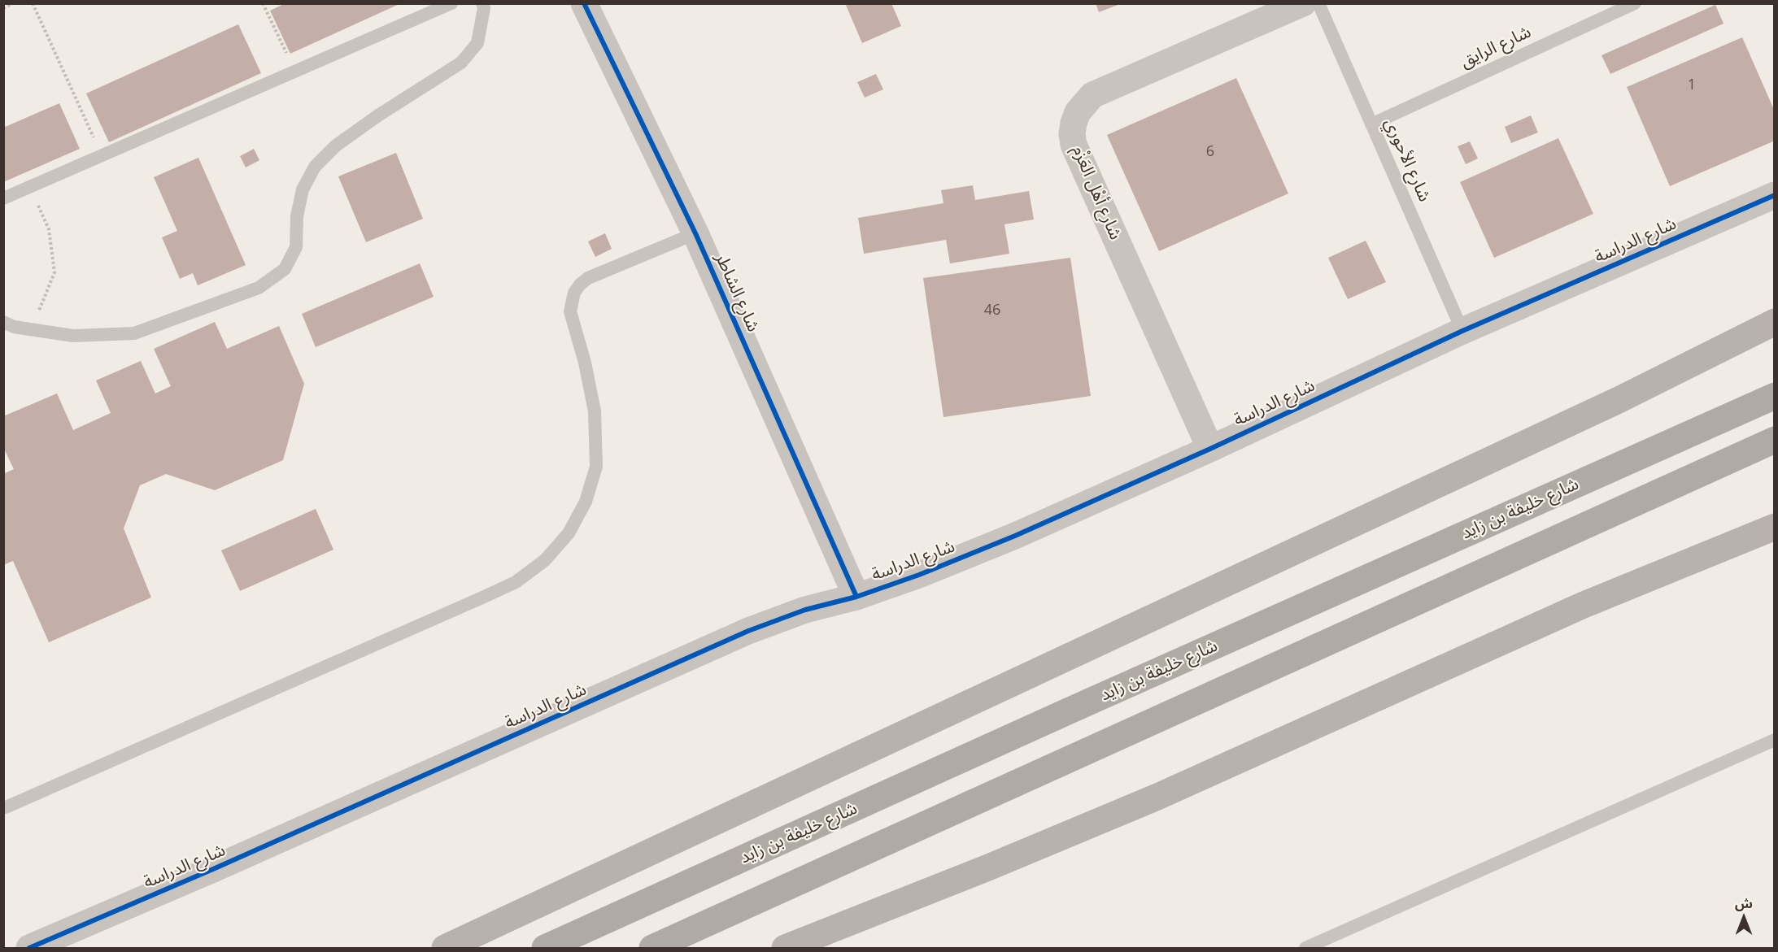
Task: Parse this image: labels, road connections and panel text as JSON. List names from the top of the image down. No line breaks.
{"streets":{"highway":["شارع خليفة بن زايد"],"street":["شارع أهْل العَزْم","شارع الدراسة","شارع الشاطر"],"lane":["شارع الرايق","شارع الأحوري"]},"crossings":[["شارع الرايق","شارع الأحوري"],["شارع الأحوري","شارع الدراسة"],["شارع أهْل العَزْم","شارع الدراسة"],["شارع الدراسة","شارع الشاطر"]],"house_numbers":["1","6","46"],"north":"top"}
